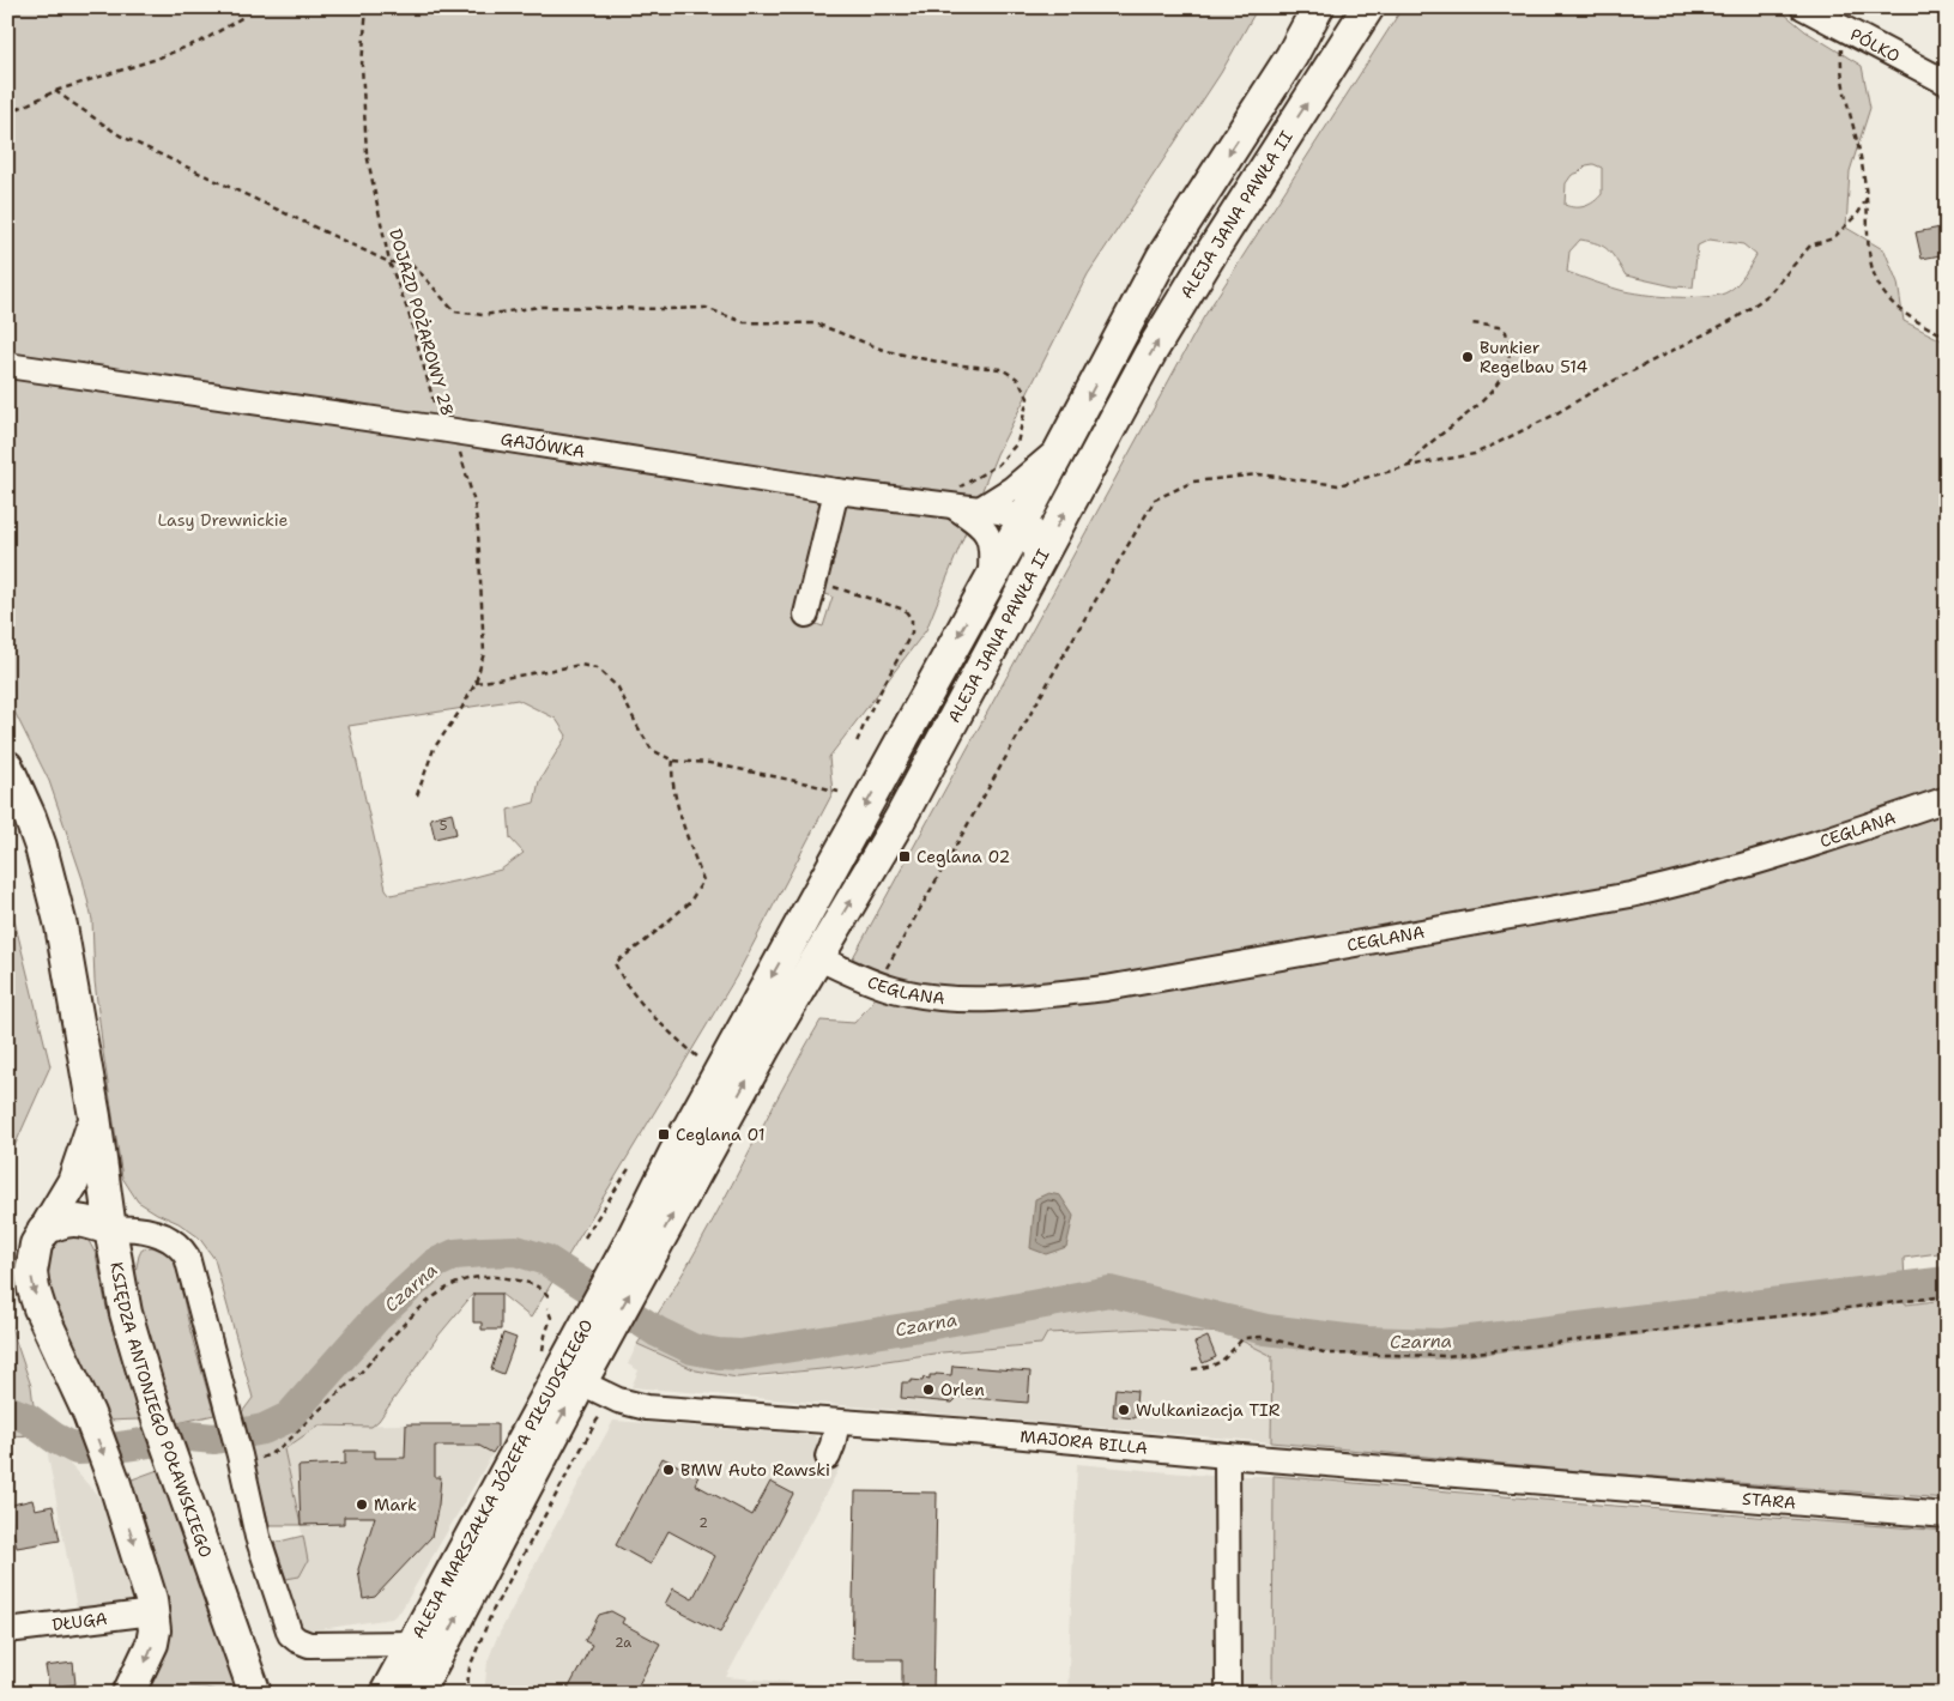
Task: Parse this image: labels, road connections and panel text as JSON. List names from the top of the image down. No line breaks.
{"streets":{"main road":["ALEJA JANA PAWŁA II","KSIĘDZA ANTONIEGO POŁAWSKIEGO","ALEJA MARSZAŁKA JÓZEFA PIŁSUDSKIEGO"],"street":["PÓLKO","GAJÓWKA","CEGLANA","MAJORA BILLA","STARA","DŁUGA"],"path":["DOJAZD POŻAROWY 28"]},"crossings":[["ALEJA JANA PAWŁA II","GAJÓWKA"],["ALEJA JANA PAWŁA II","CEGLANA"],["ALEJA JANA PAWŁA II","ALEJA MARSZAŁKA JÓZEFA PIŁSUDSKIEGO"],["DOJAZD POŻAROWY 28","GAJÓWKA"],["MAJORA BILLA","ALEJA MARSZAŁKA JÓZEFA PIŁSUDSKIEGO"],["MAJORA BILLA","STARA"]],"water":["Czarna"],"parks":["Lasy Drewnickie"],"places":{"other":["Bunkier Regelbau 514","Orlen","Wulkanizacja TIR","BMW Auto Rawski","Mark"],"transit":["Ceglana 02","Ceglana 01"]},"house_numbers":["5","2","2a"]}
